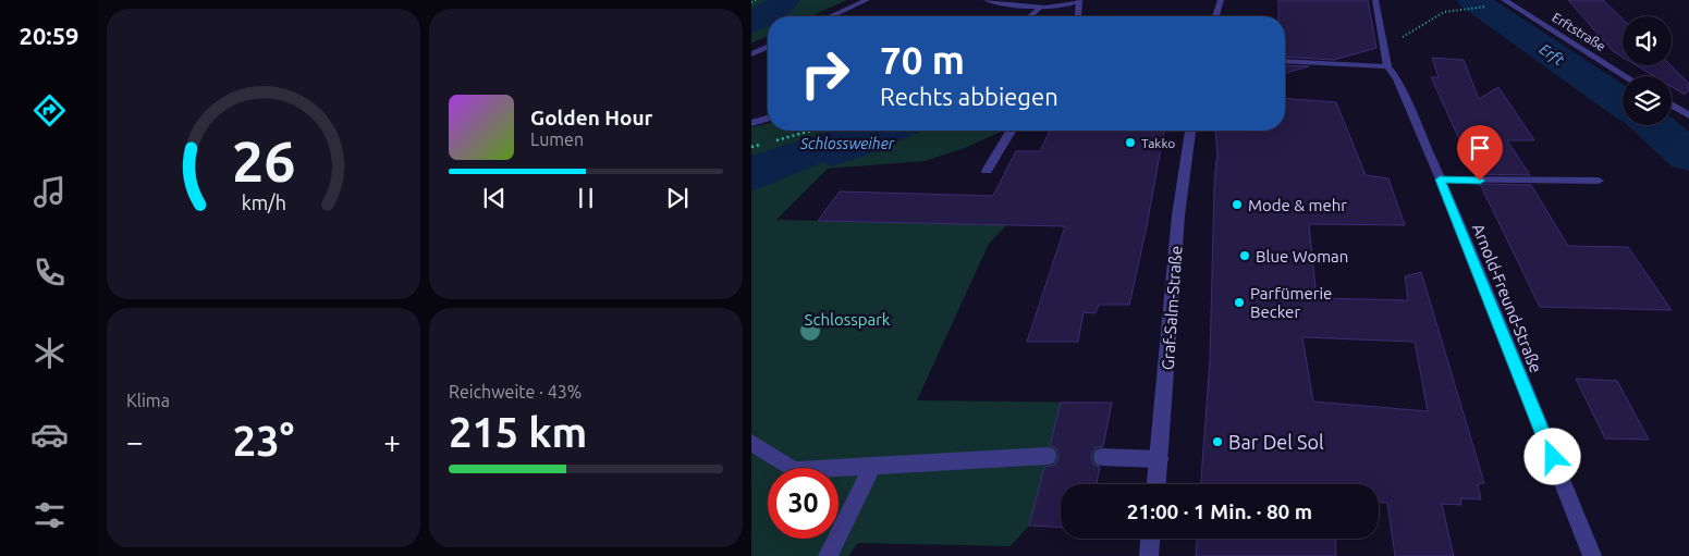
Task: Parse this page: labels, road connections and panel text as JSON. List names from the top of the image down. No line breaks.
{"streets":{"street":["Erftstraße","Arnold-Freund-Straße","Graf-Salm-Straße"]},"water":["Erft","Schlossweiher"],"parks":["Schlosspark"],"places":["Takko","Mode & mehr","Blue Woman","Parfümerie Becker","Bar Del Sol"],"page":{"tabs":"20:59","turn":["70 m","Rechts abbiegen"],"song":["Golden Hour","Lumen"],"tile":["Klima",["Reichweite · 43%","215 km"]],"heat":["−","23°","+"],"limit":"30","trip":"21:00 · 1 Min. · 80 m","gauge":["26","km/h"]}}
